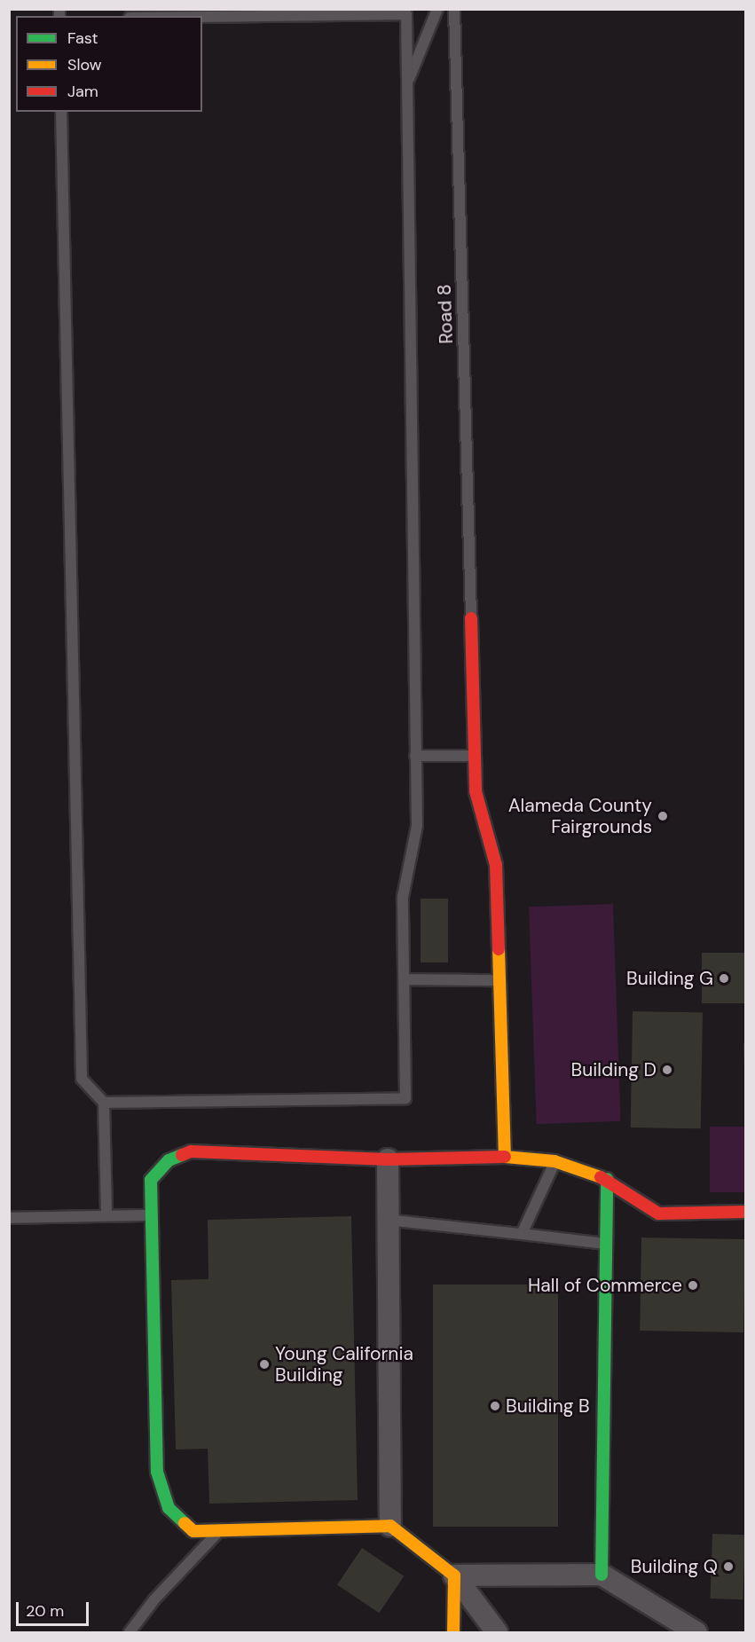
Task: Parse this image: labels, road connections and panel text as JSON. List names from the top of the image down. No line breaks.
{"streets":{"lane":["Road 8"]},"places":["Alameda County Fairgrounds","Building G","Building D","Hall of Commerce","Young California Building","Building B","Building Q"],"legend":["Fast","Slow","Jam"],"scale_bar":"20 m"}
